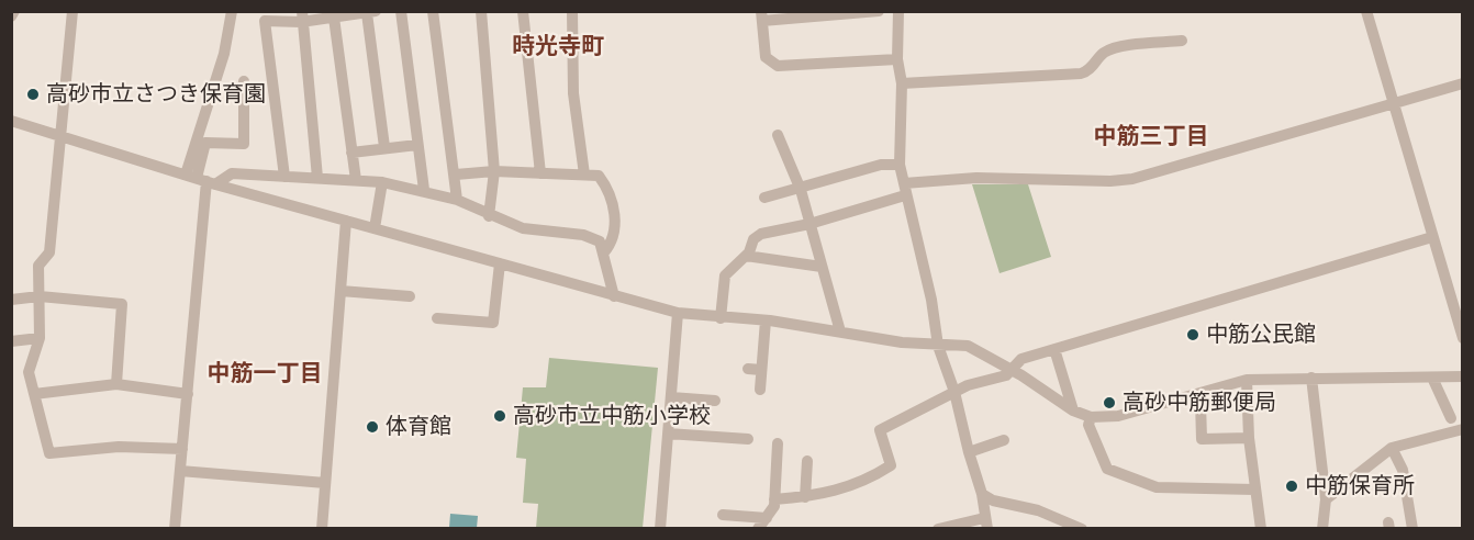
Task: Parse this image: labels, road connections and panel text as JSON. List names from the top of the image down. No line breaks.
{"districts":["時光寺町","中筋三丁目","中筋一丁目"],"places":["高砂市立さつき保育園","中筋公民館","高砂中筋郵便局","高砂市立中筋小学校","体育館","中筋保育所"]}
